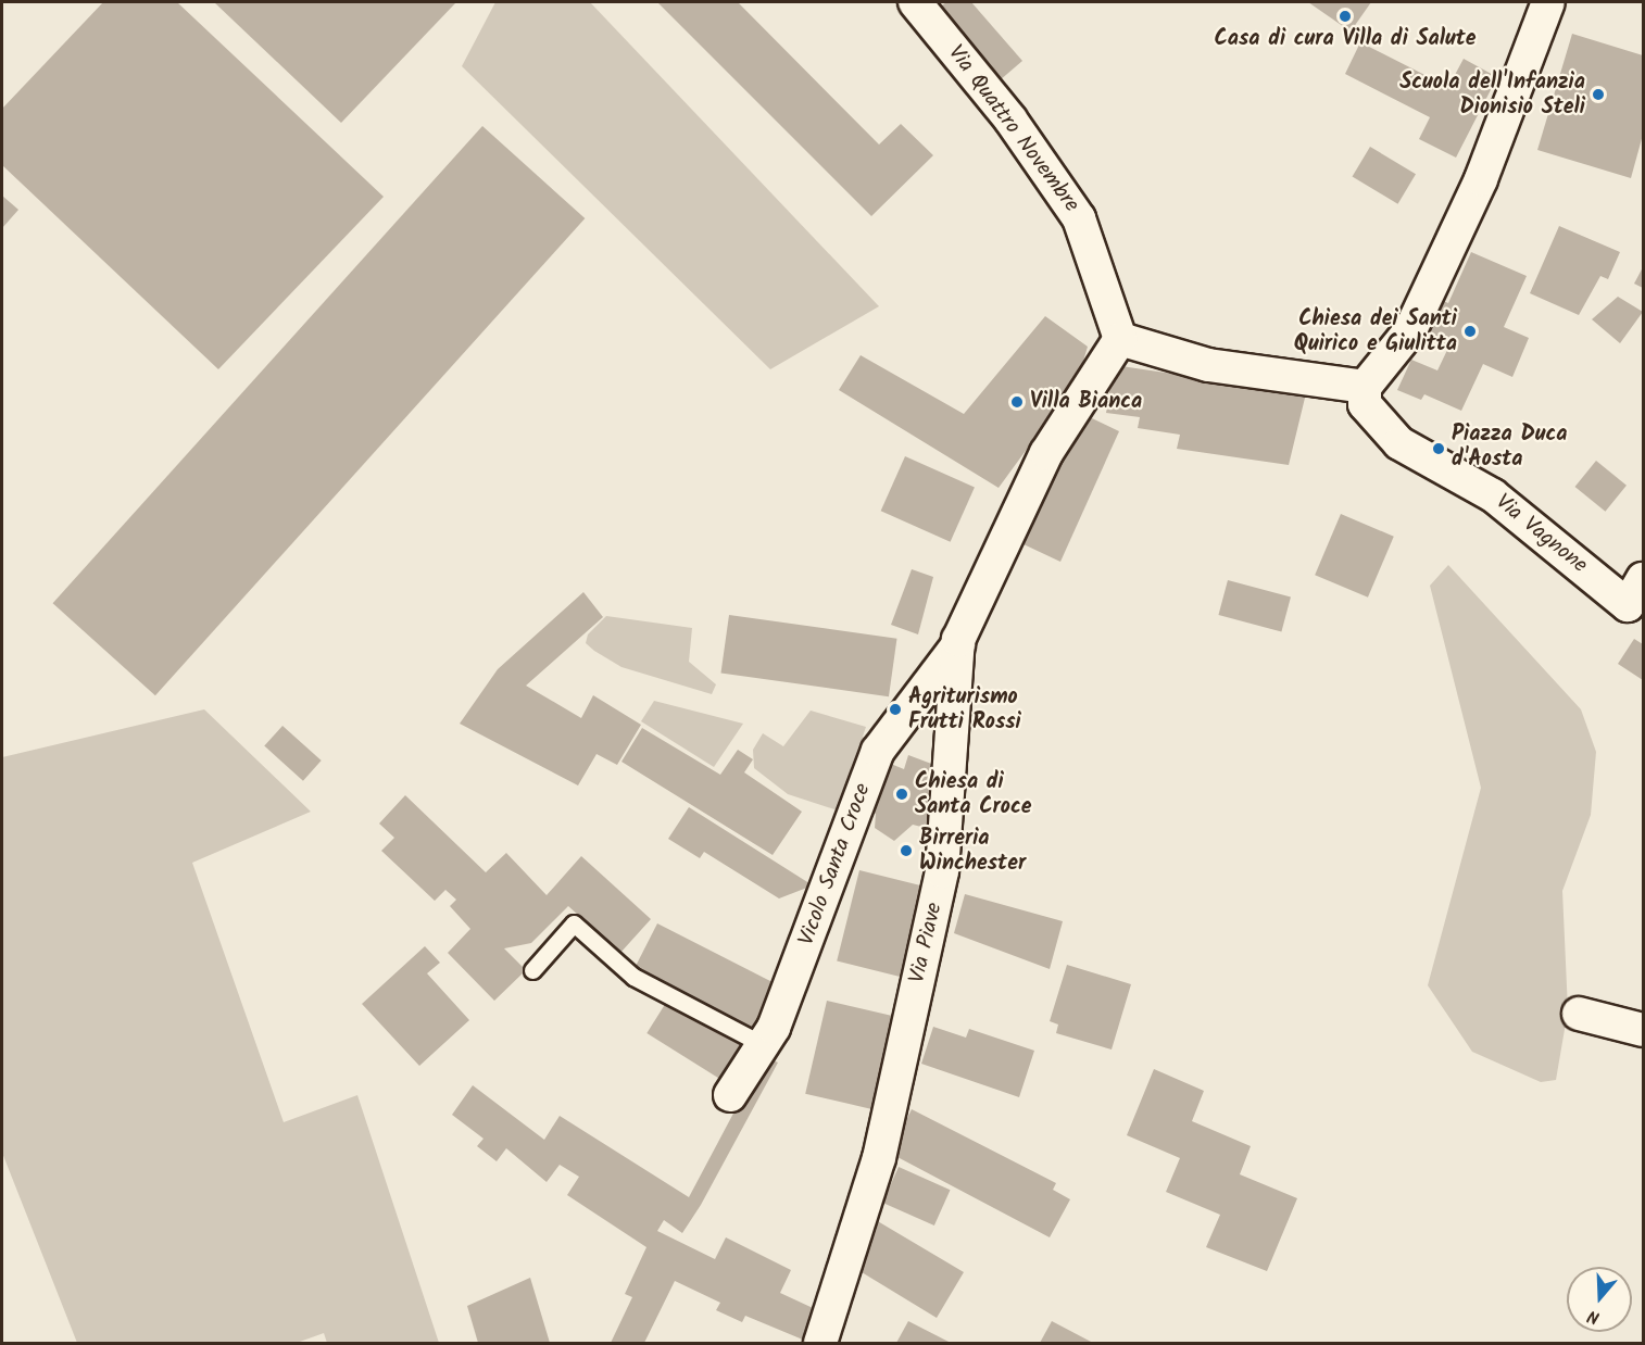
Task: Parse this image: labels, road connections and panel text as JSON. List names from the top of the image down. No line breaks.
{"streets":{"street":["Via Quattro Novembre","Via Vagnone","Vicolo Santa Croce","Via Piave"]},"crossings":[["Via Quattro Novembre","Via Piave"],["Vicolo Santa Croce","Via Piave"]],"places":["Casa di cura Villa di Salute","Scuola dell'Infanzia Dionisio Steli","Chiesa dei Santi Quirico e Giulitta","Villa Bianca","Piazza Duca d'Aosta","Agriturismo Frutti Rossi","Chiesa di Santa Croce","Birreria Winchester"],"north":"bottom"}
